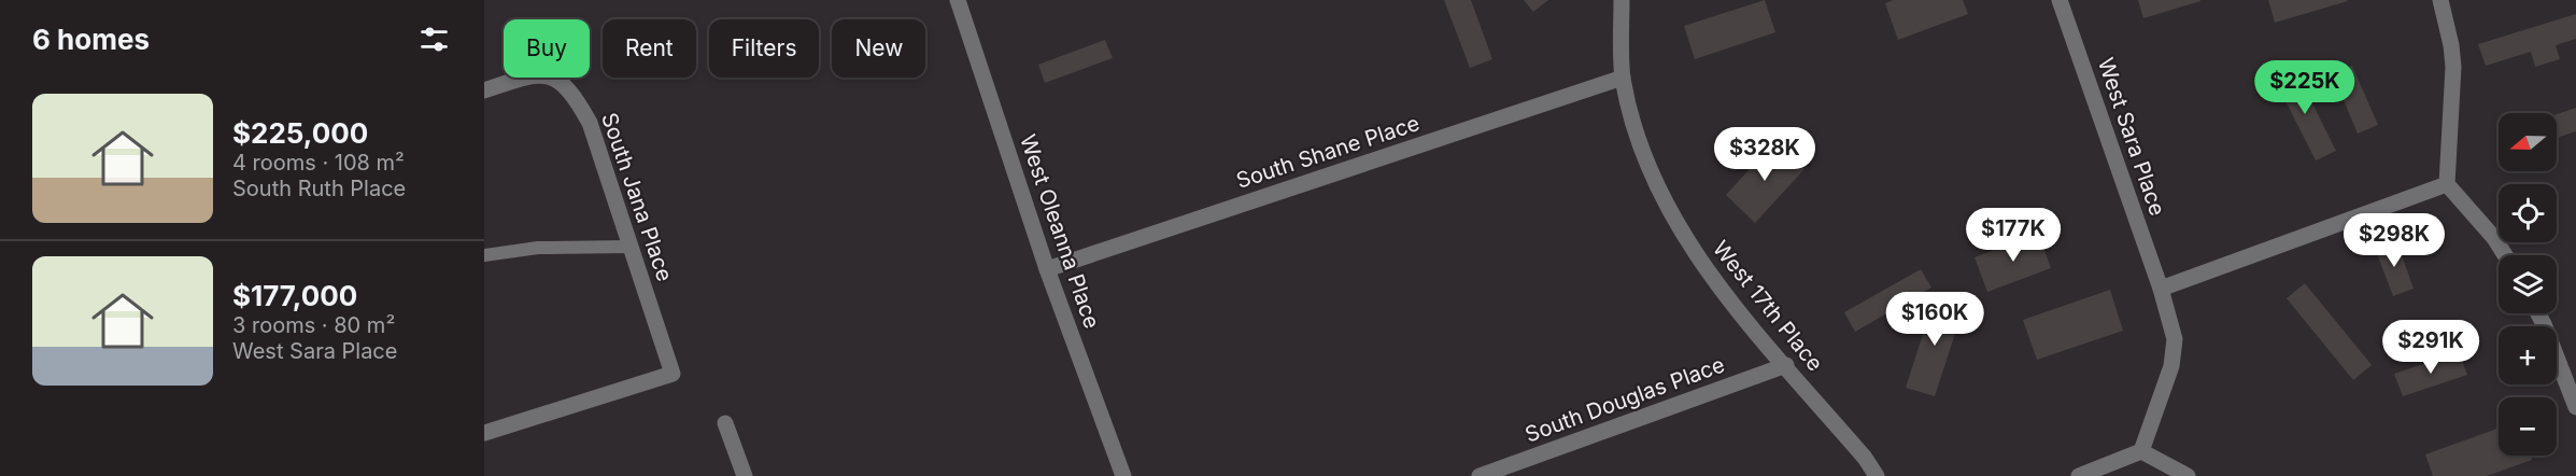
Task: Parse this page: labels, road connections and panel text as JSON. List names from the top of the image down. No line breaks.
{"streets":{"street":["West Sara Place","South Shane Place","South Jana Place","West Oleanna Place","West 17th Place","South Douglas Place"]},"crossings":[["South Shane Place","West Oleanna Place"],["South Shane Place","West 17th Place"],["West 17th Place","South Douglas Place"]],"north":"left","page":{"heading":"6 homes","chip":["Buy","Rent","Filters","New"],"price":["$225K","$328K","$177K","$298K","$160K","$291K"],"list":[{"name":"$225,000","note":"4 rooms · 108 m² · South Ruth Place"},{"name":"$177,000","note":"3 rooms · 80 m² · West Sara Place"}],"map_buttons":["+","−"]}}
